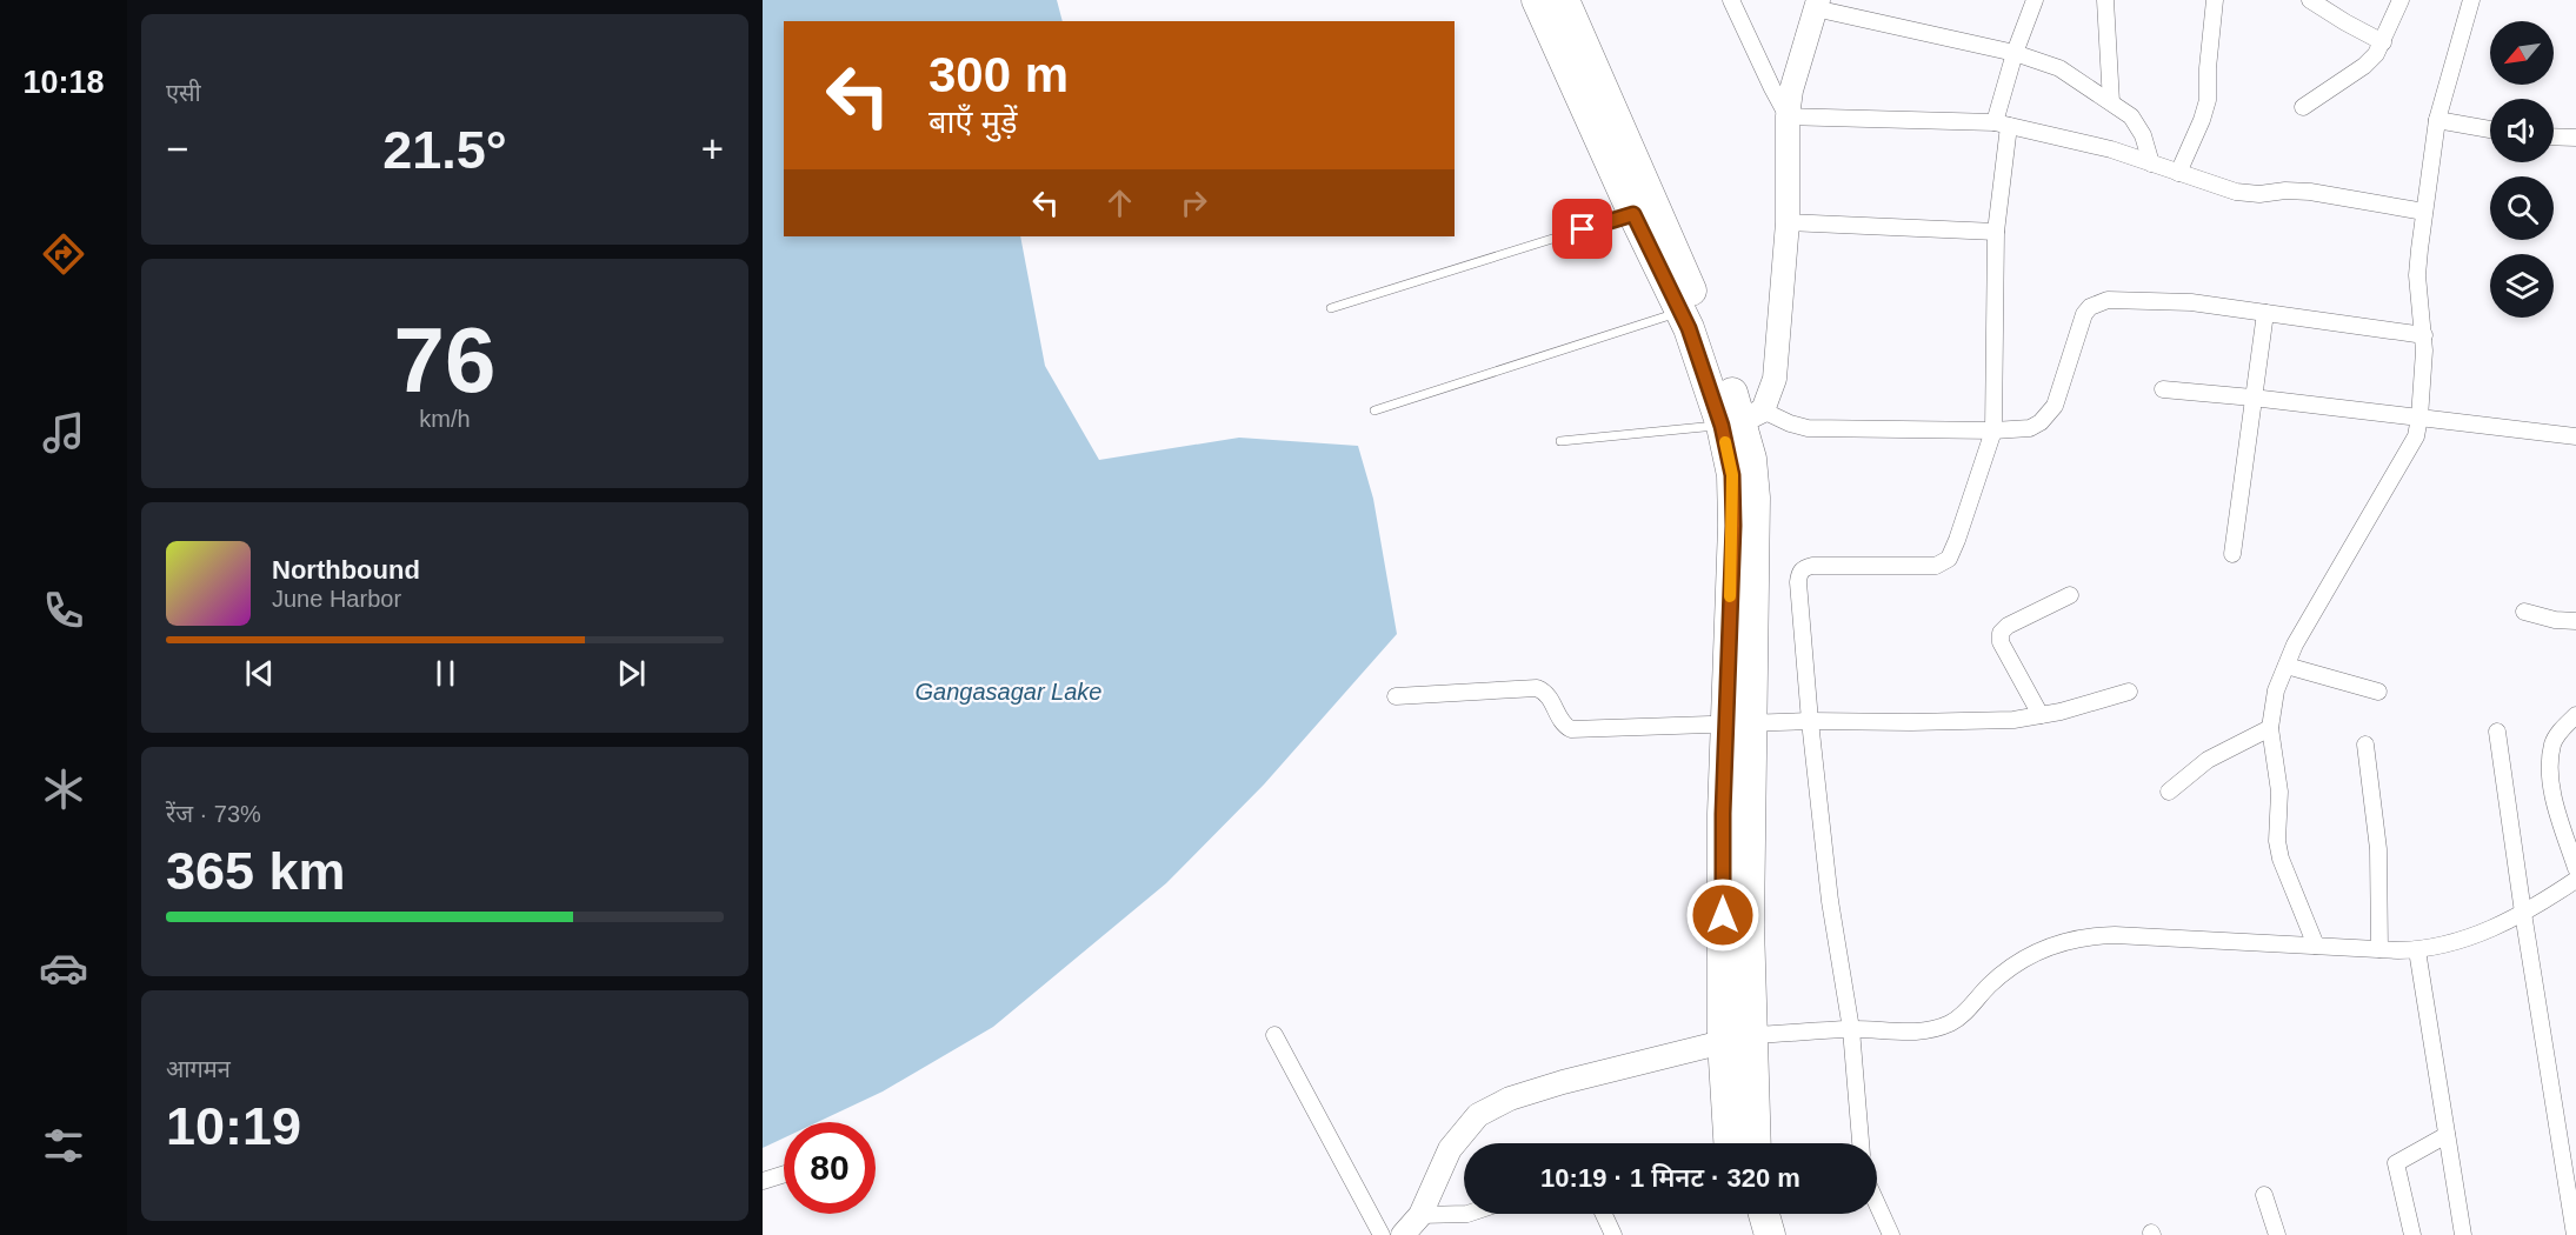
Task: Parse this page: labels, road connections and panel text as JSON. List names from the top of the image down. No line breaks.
{"water":["Gangasagar Lake"],"north":"bottom left","page":{"tabs":"10:18","tile":["एसी",["76","km/h"],["रेंज · 73%","365 km"],["आगमन","10:19"]],"turn":["300 m","बाएँ मुड़ें"],"heat":["−","21.5°","+"],"song":["Northbound","June Harbor"],"limit":"80","trip":"10:19 · 1 मिनट · 320 m"}}
